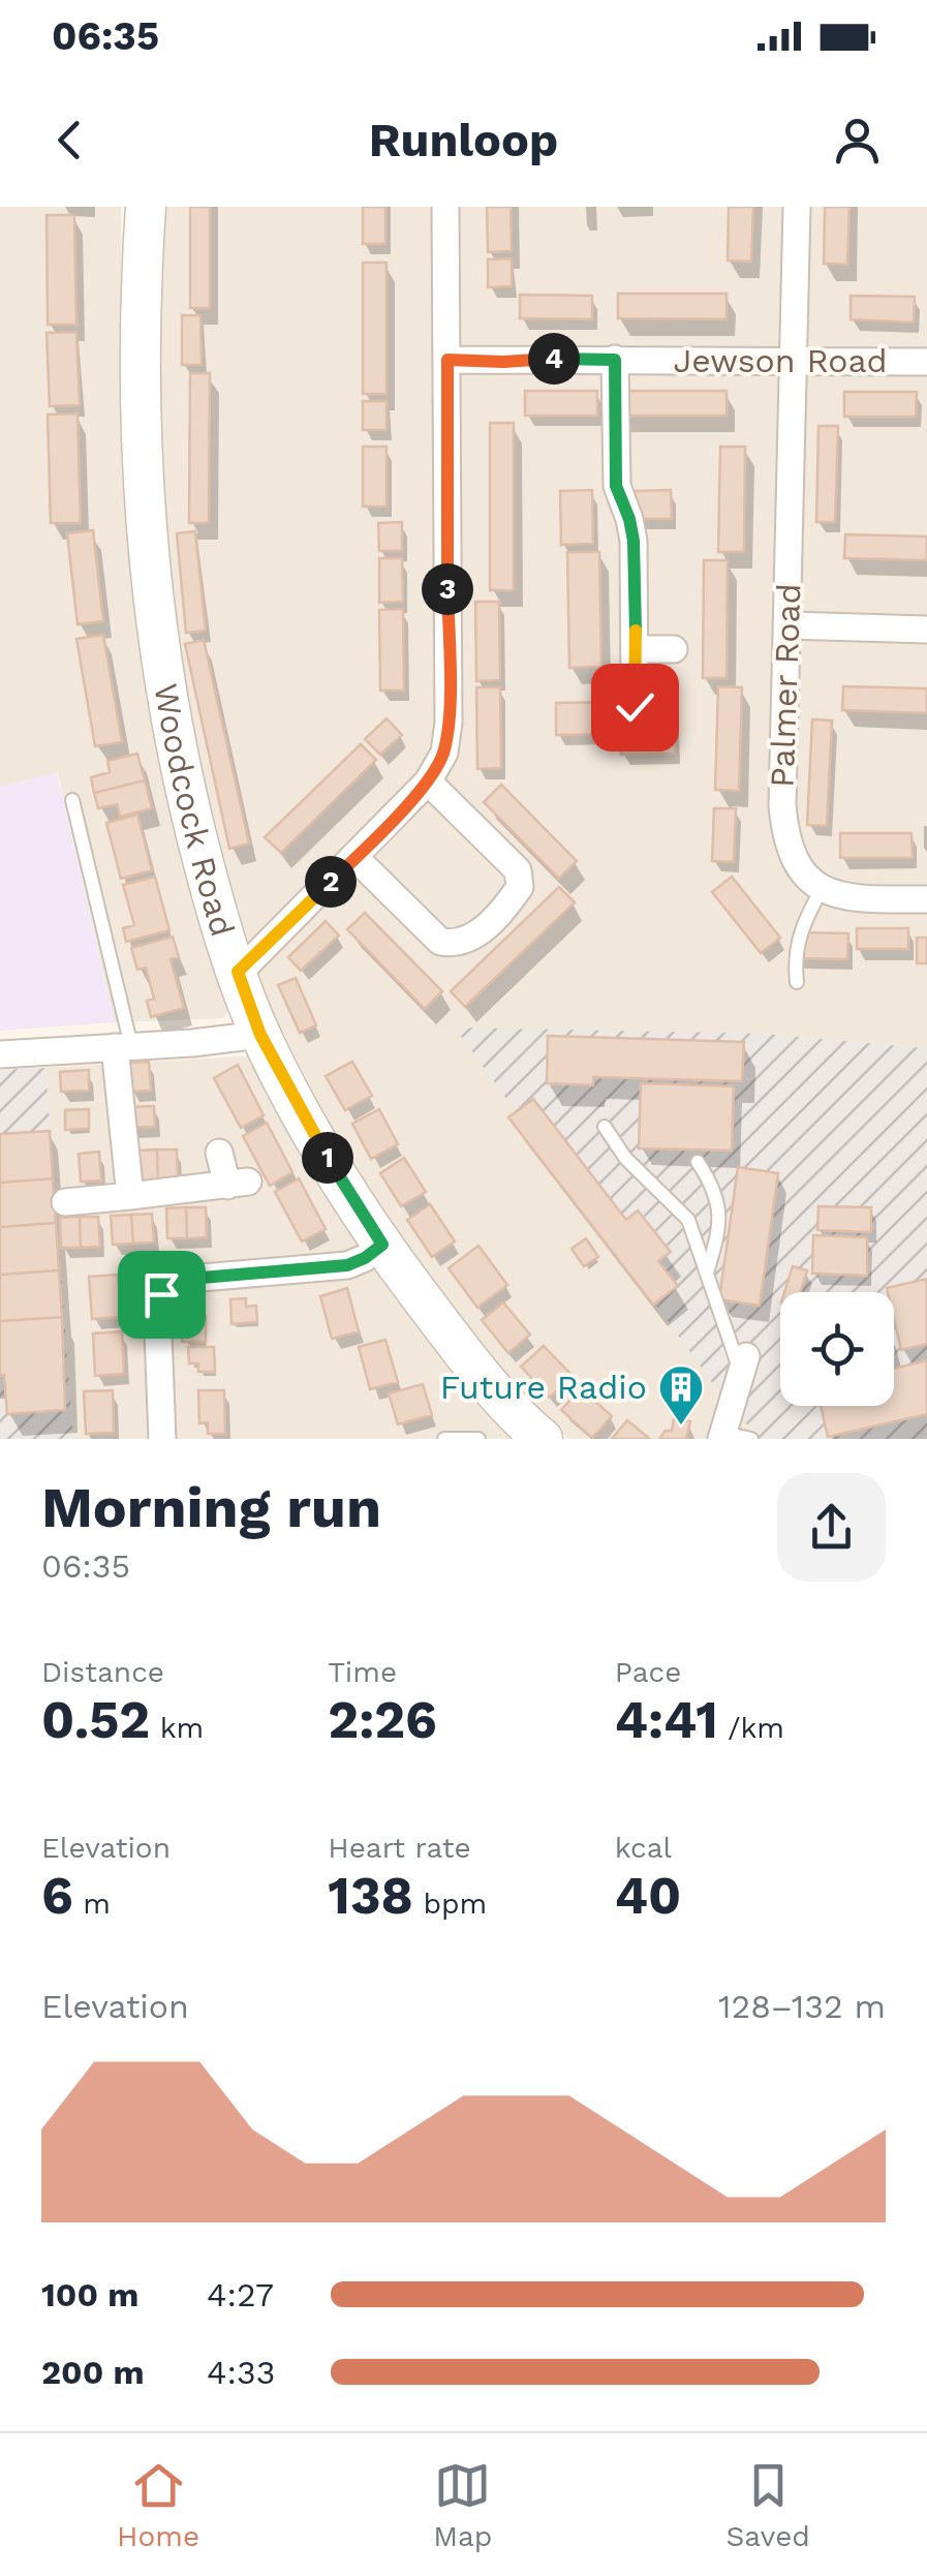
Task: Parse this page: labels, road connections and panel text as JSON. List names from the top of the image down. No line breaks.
{"streets":{"street":["Jewson Road","Palmer Road","Woodcock Road"]},"crossings":[["Jewson Road","Palmer Road"]],"places":{"building":["Future Radio"]},"page":{"status":"06:35","header":"Runloop","pins":["4","3","2","1"],"heading":["Morning run","06:35"],"stats":[["Distance","0.52 km"],["Time","2:26"],["Pace","4:41 /km"],["Elevation","6 m"],["Heart rate","138 bpm"],["kcal","40"]],"chart":["Elevation","128–132 m"],"list":[{"name":"100 m","note":"4:27"},{"name":"200 m","note":"4:33"}],"tabs":["Home","Map","Saved"]}}
